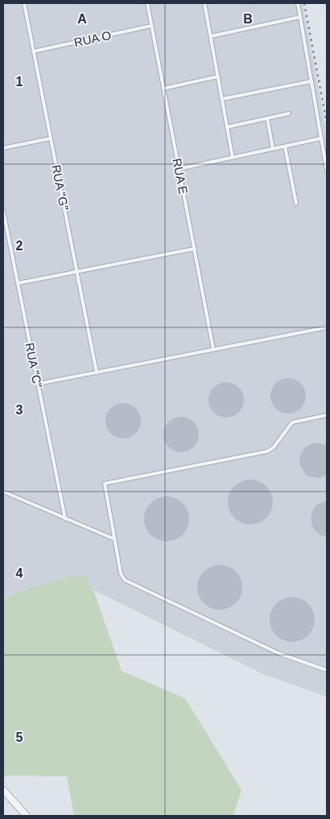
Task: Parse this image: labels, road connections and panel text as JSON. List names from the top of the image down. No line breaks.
{"streets":{"lane":["RUA O","RUA E","RUA \"G\"","RUA \"C\""]},"crossings":[["RUA O","RUA E"],["RUA O","RUA \"G\""]],"grid":{"columns":["A","B"],"rows":["1","2","3","4","5"]}}
